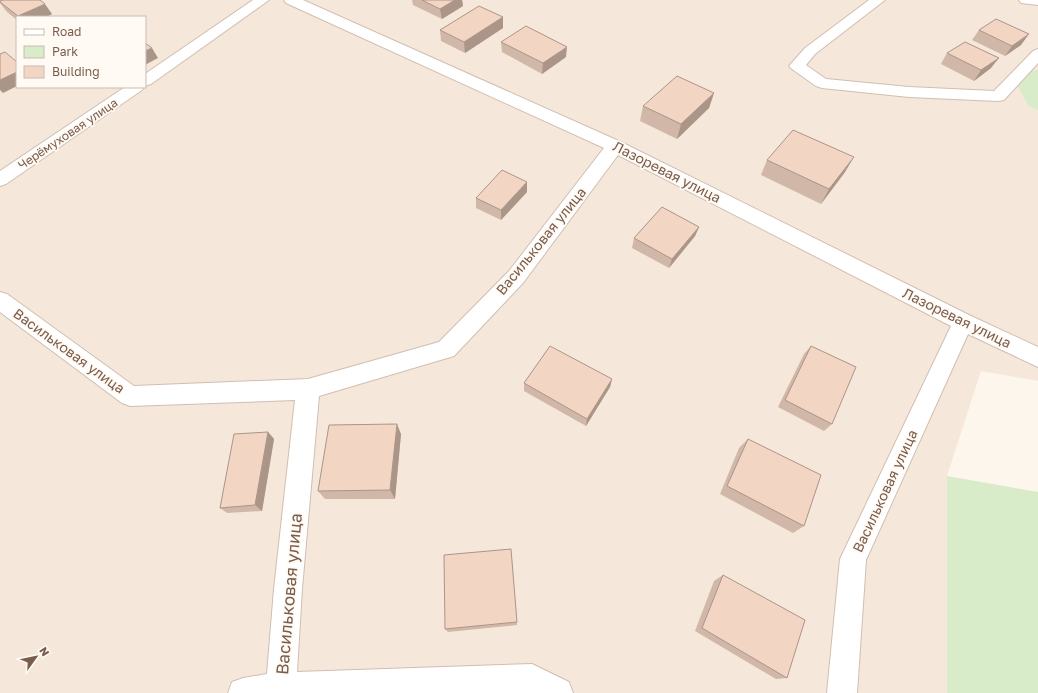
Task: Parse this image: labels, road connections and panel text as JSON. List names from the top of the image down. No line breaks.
{"streets":{"street":["Черёмуховая улица","Лазоревая улица","Васильковая улица"]},"crossings":[["Лазоревая улица","Васильковая улица"]],"legend":["Road","Park","Building"],"north":"top right"}
